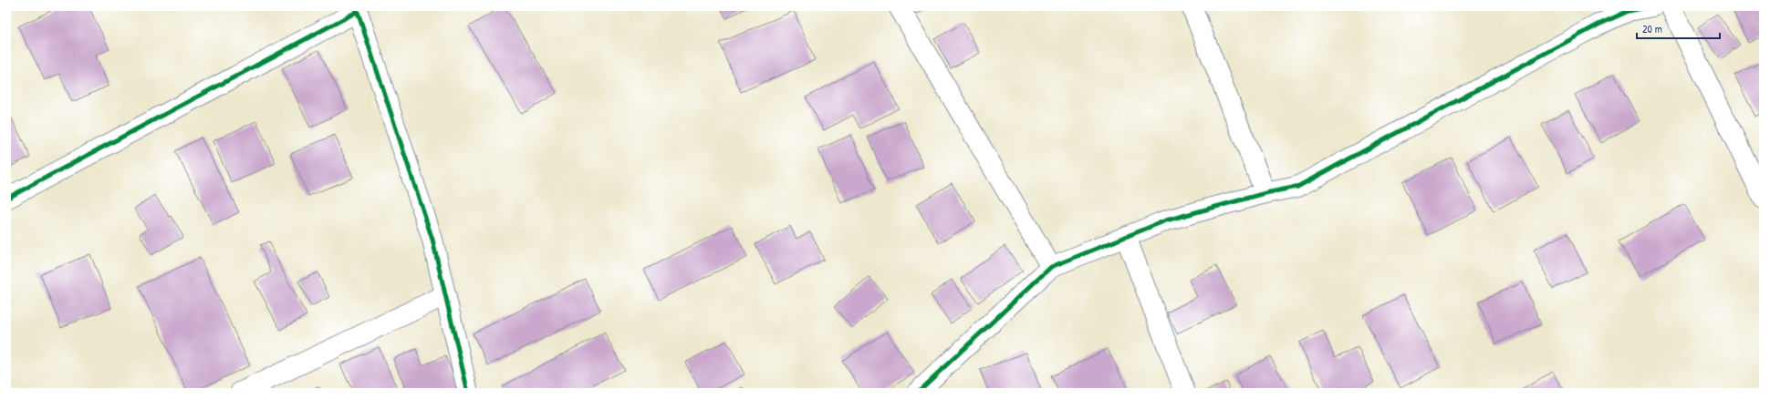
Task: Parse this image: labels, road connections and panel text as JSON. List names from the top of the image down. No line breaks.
{"scale_bar":"20 m"}
